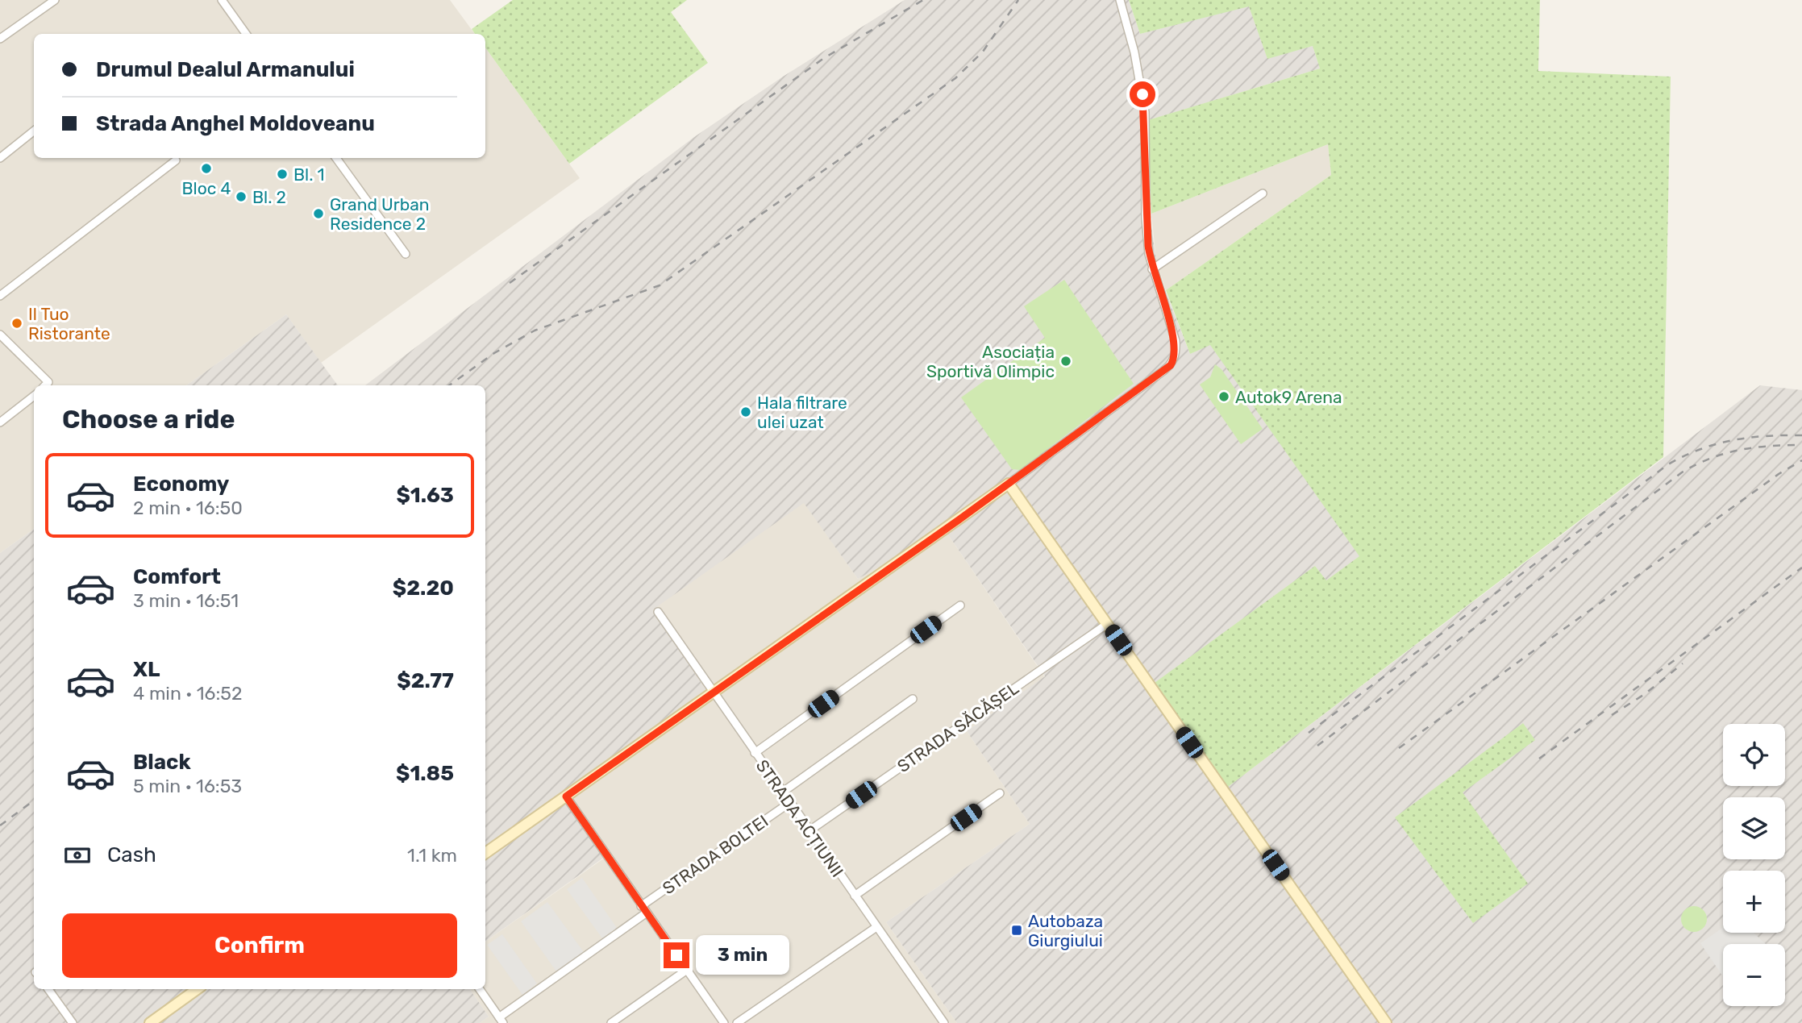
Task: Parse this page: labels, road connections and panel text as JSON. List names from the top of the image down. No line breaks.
{"streets":{"street":["STRADA SĂCĂȘEL","STRADA ACȚIUNII","STRADA BOLTEI"]},"crossings":[["STRADA SĂCĂȘEL","STRADA ACȚIUNII"],["STRADA ACȚIUNII","STRADA BOLTEI"]],"places":{"other":["Bloc 4","Bl. 1","Bl. 2","Grand Urban Residence 2","Il Tuo Ristorante","Asociația Sportivă Olimpic","Autok9 Arena","Hala filtrare ulei uzat"],"transit":["Autobaza Giurgiului"]},"page":{"banner":["Drumul Dealul Armanului","Strada Anghel Moldoveanu"],"heading":"Choose a ride","list":[{"name":"Economy","note":"2 min · 16:50","value":"$1.63"},{"name":"Comfort","note":"3 min · 16:51","value":"$2.20"},{"name":"XL","note":"4 min · 16:52","value":"$2.77"},{"name":"Black","note":"5 min · 16:53","value":"$1.85"}],"map_buttons":["+","−"],"pay":["Cash","1.1 km"],"buttons":"Confirm","bubble":"3 min"}}
